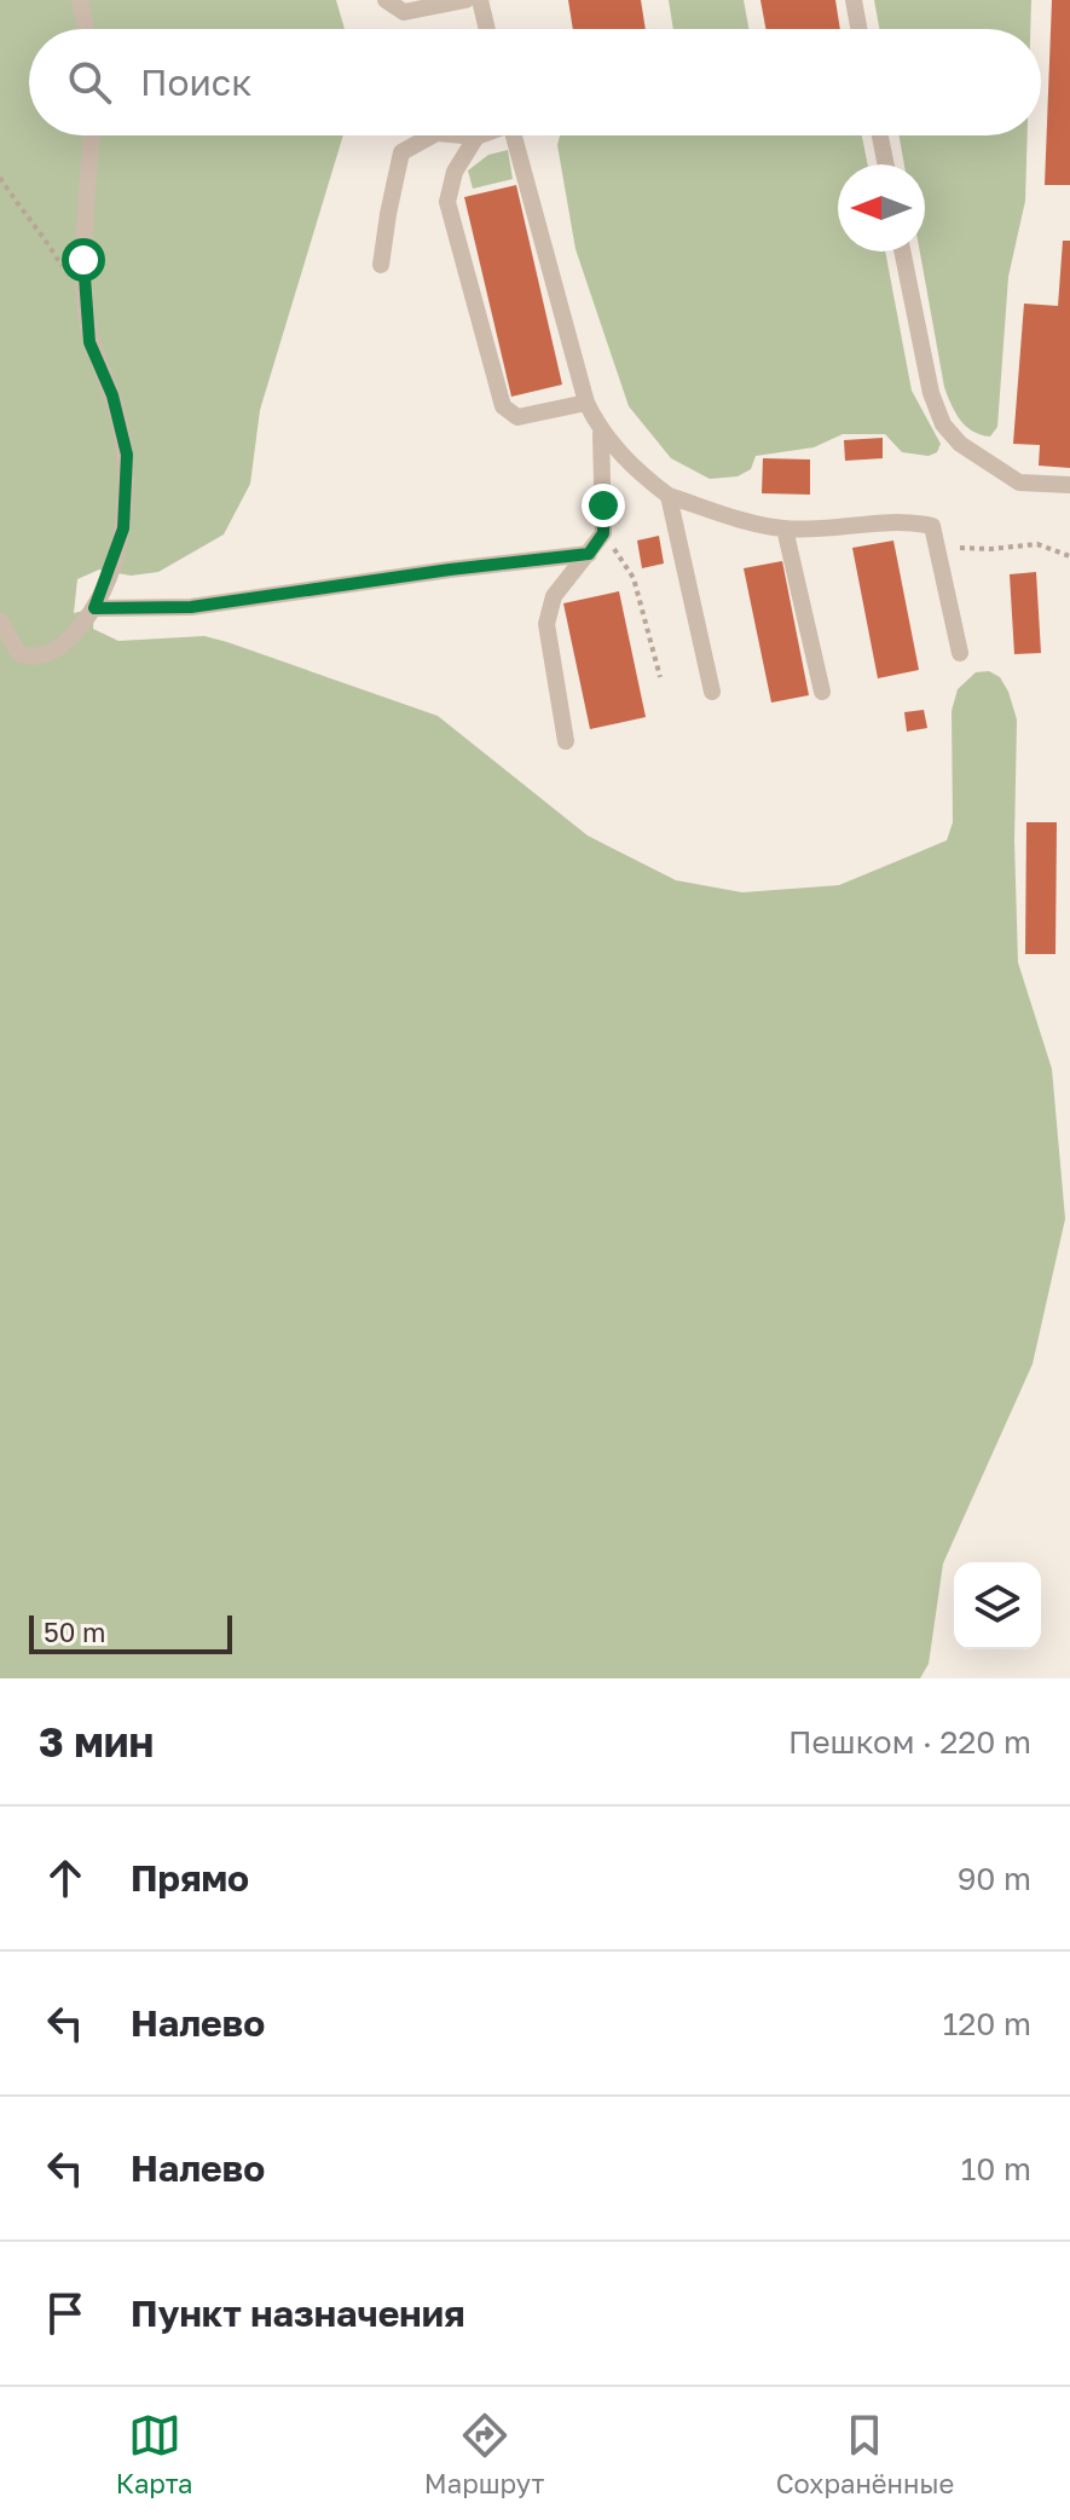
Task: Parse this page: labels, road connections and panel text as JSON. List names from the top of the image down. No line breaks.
{"scale_bar":"50 m","north":"left","page":{"search":"Поиск","scale":"50 m","heading":["3 мин","Пешком · 220 m"],"list":[["Прямо","90 m"],["Налево","120 m"],["Налево","10 m"],"Пункт назначения"],"nav":["Карта","Маршрут","Сохранённые"]}}
